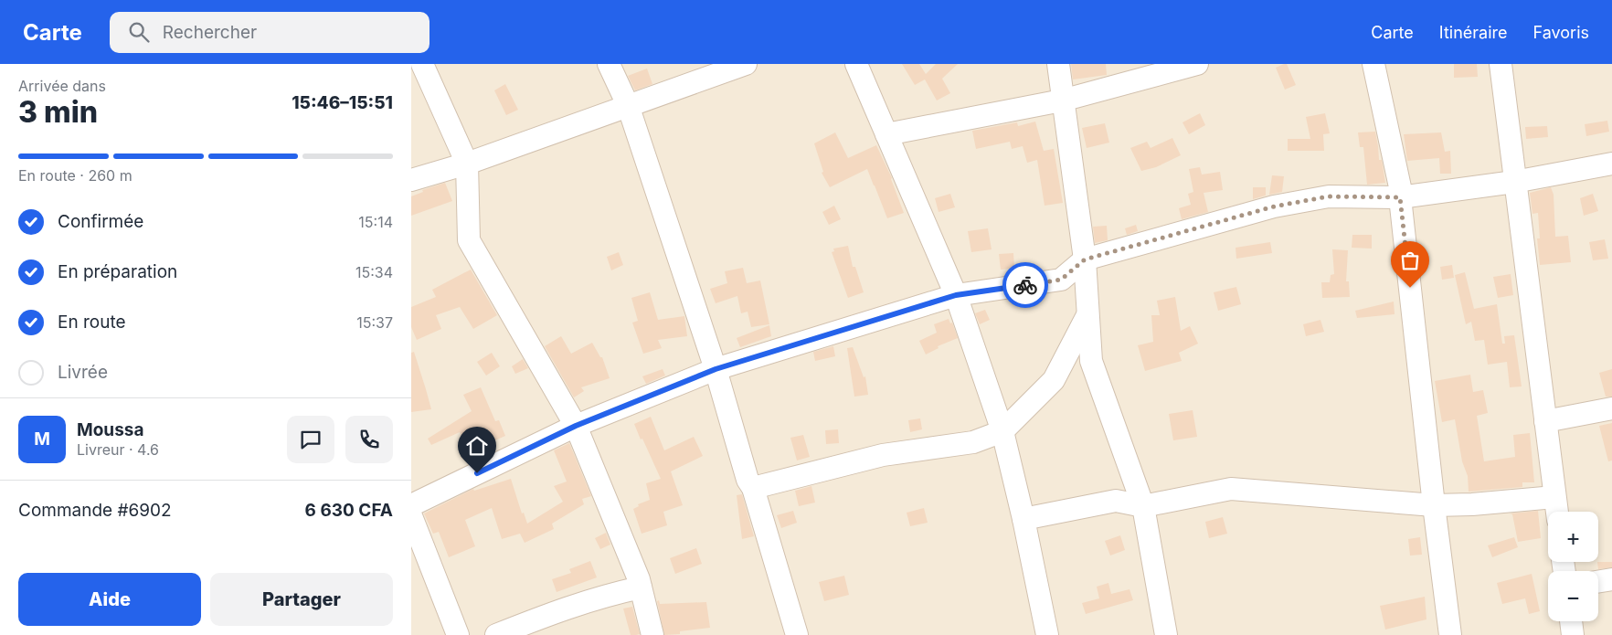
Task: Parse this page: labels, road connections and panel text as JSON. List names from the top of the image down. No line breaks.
{"page":{"header":"Carte","search":"Rechercher","nav":["Carte","Itinéraire","Favoris"],"heading":["3 min","Arrivée dans","15:46–15:51"],"panel":["Moussa","Livreur · 4.6","Commande #6902","6 630 CFA"],"bar":"En route · 260 m","list":[["Confirmée","15:14"],["En préparation","15:34"],["En route","15:37"],"Livrée"],"round":"M","map_buttons":["+","−"],"buttons":["Aide","Partager"]}}
